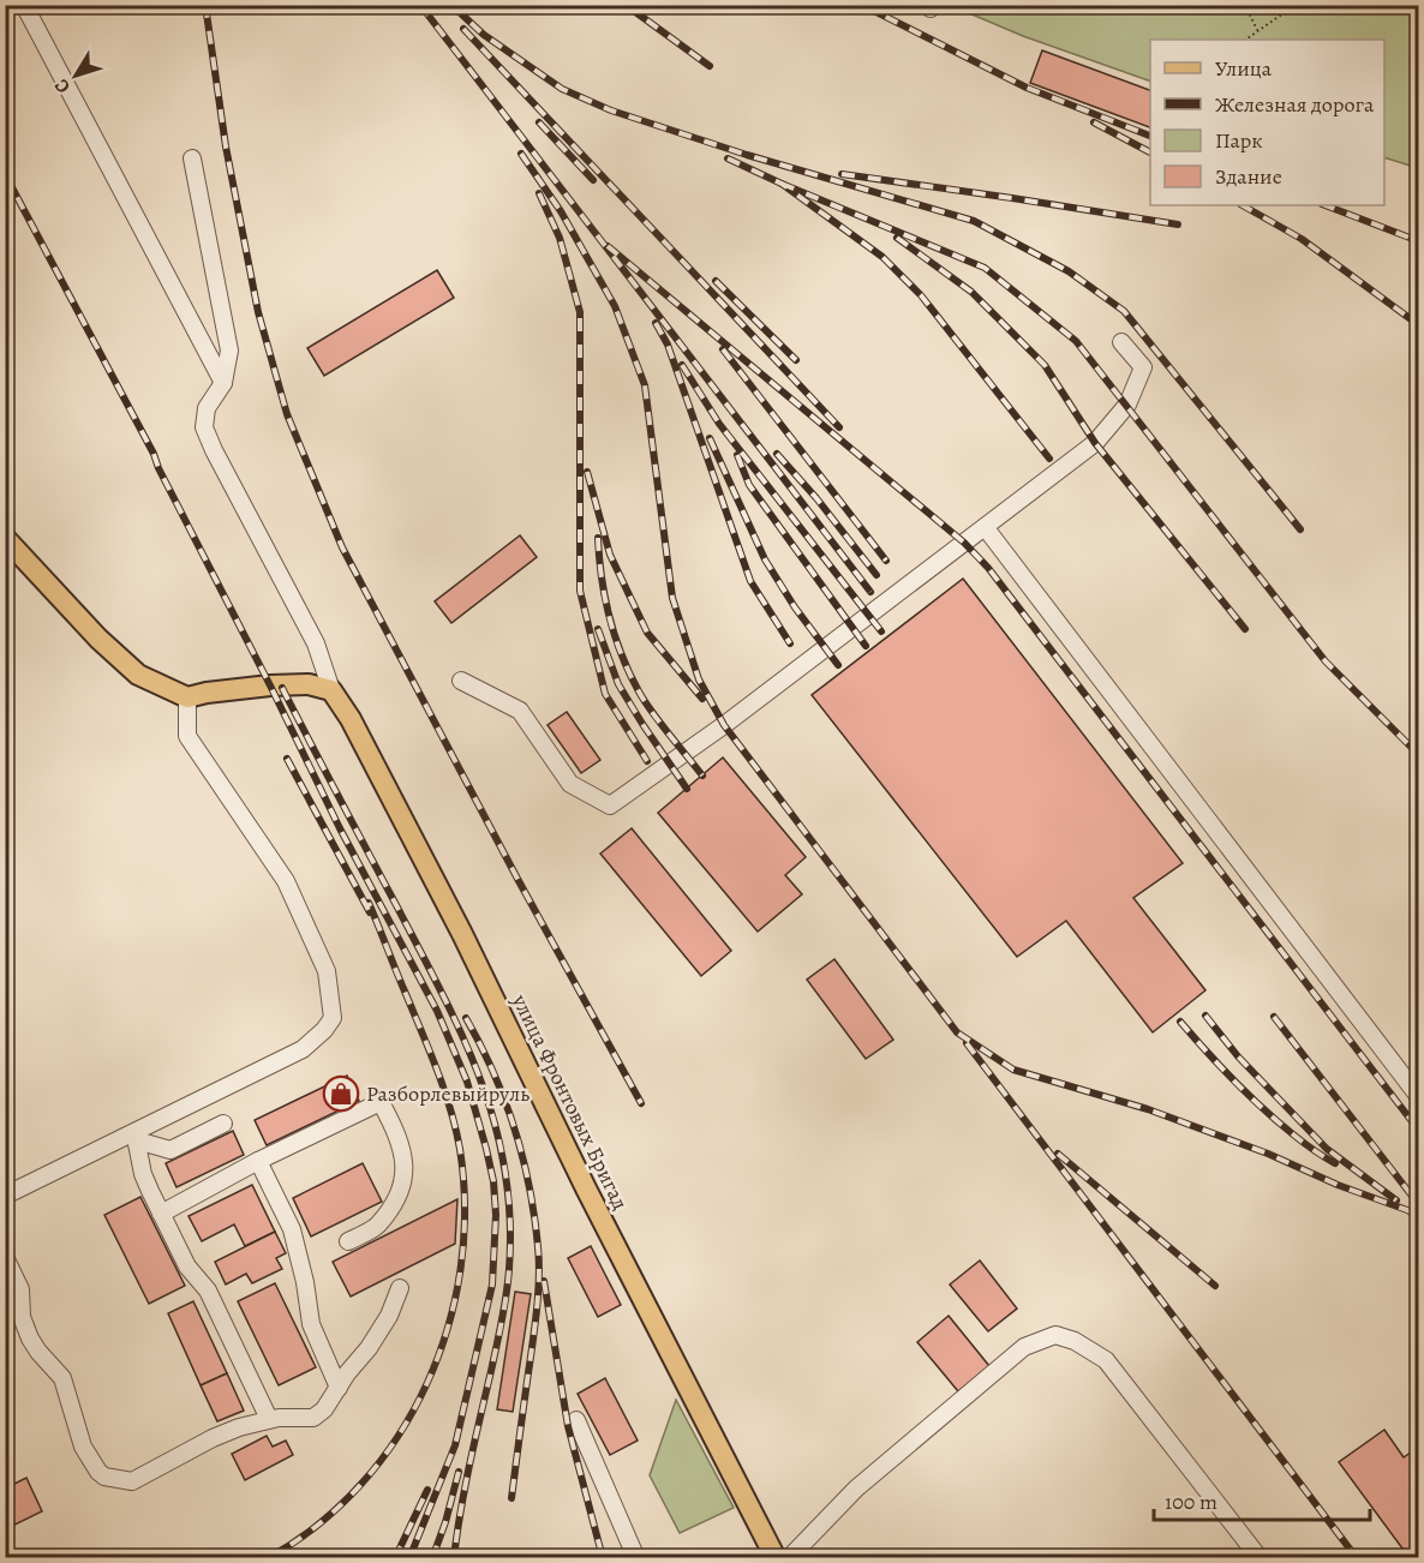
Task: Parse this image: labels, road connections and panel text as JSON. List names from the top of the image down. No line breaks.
{"streets":{"main road":["улица Фронтовых Бригад"]},"places":{"shop":["Разборлевыйруль"]},"legend":["Улица","Железная дорога","Парк","Здание"],"scale_bar":"100 m","north":"bottom left"}
